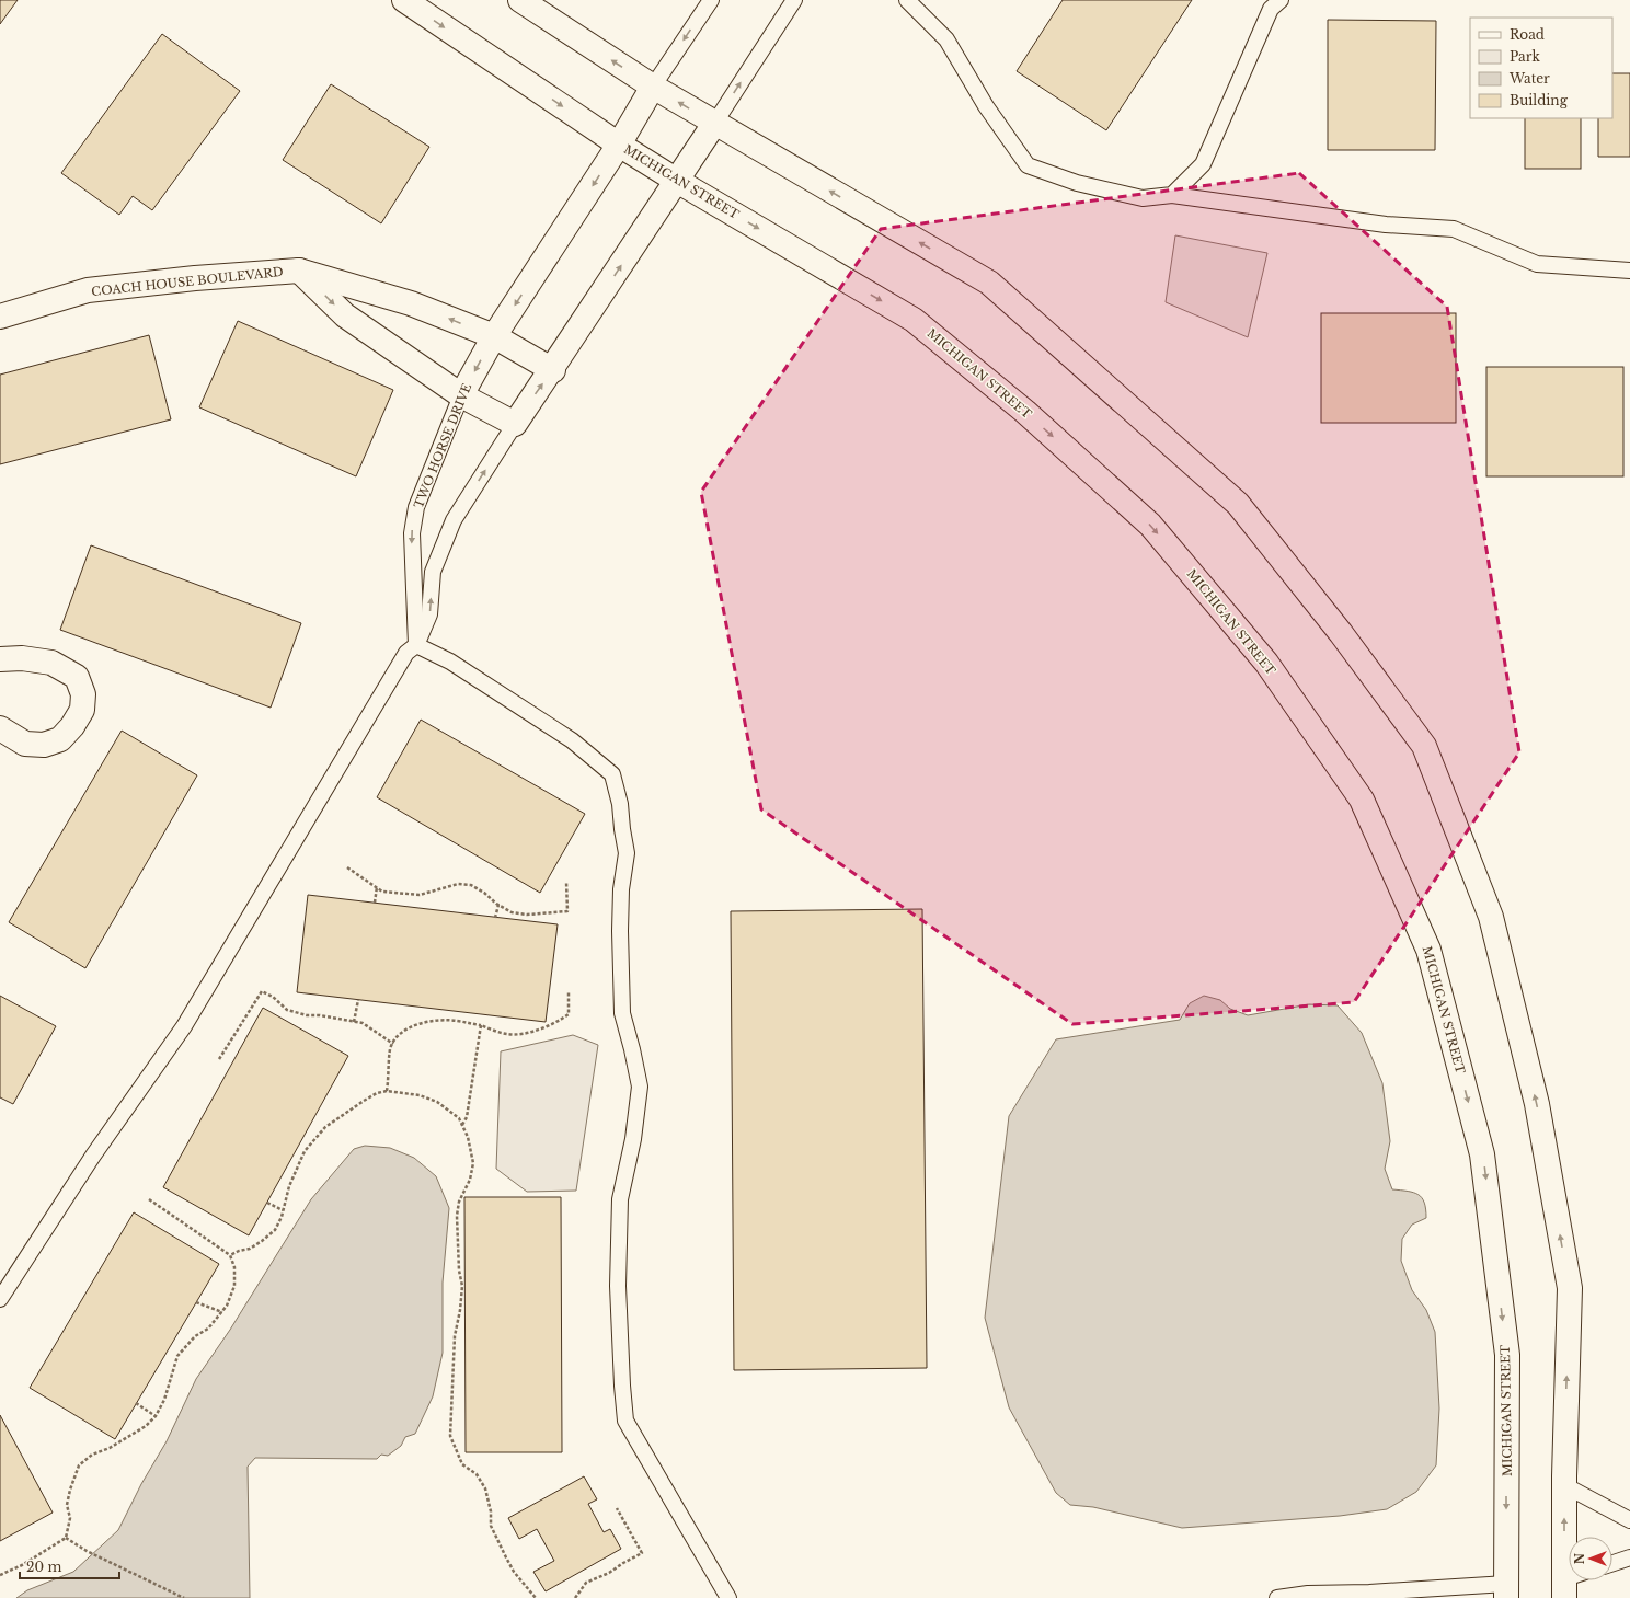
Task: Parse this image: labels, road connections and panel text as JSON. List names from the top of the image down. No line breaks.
{"streets":{"street":["MICHIGAN STREET","COACH HOUSE BOULEVARD","TWO HORSE DRIVE"]},"crossings":[["MICHIGAN STREET","TWO HORSE DRIVE"],["COACH HOUSE BOULEVARD","TWO HORSE DRIVE"]],"legend":["Road","Park","Water","Building"],"scale_bar":"20 m","north":"left"}
